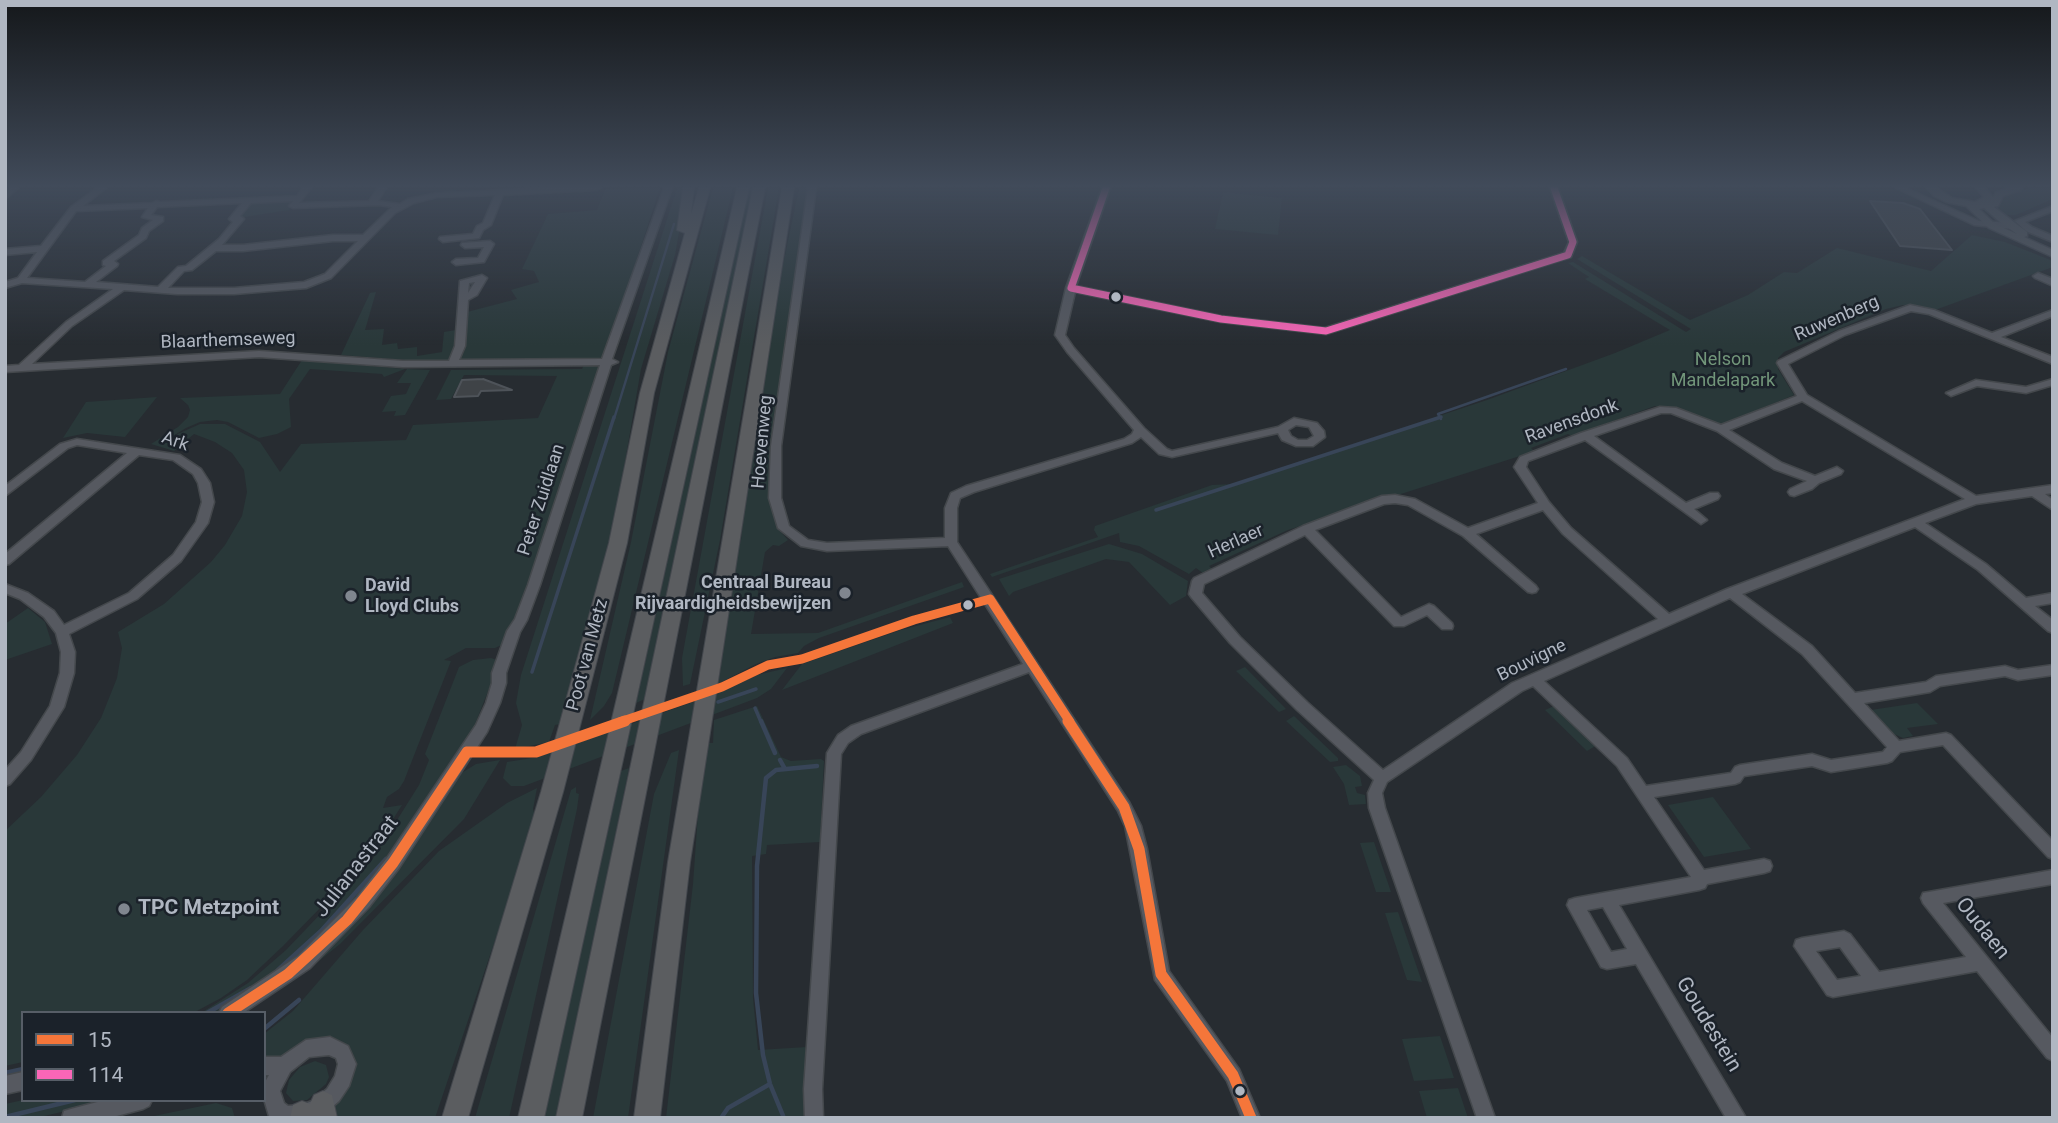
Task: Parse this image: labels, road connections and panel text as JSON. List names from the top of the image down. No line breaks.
{"streets":{"highway":["Poot van Metz"],"street":["Ruwenberg","Blaarthemseweg","Ravensdonk","Ark","Hoevenweg","Peter Zuidlaan","Herlaer","Bouvigne","Julianastraat","Oudaen","Goudestein"]},"crossings":[["Ruwenberg","Bouvigne"],["Blaarthemseweg","Peter Zuidlaan"],["Ravensdonk","Bouvigne"],["Peter Zuidlaan","Julianastraat"],["Herlaer","Bouvigne"]],"parks":["Nelson Mandelapark"],"places":["Centraal Bureau Rijvaardigheidsbewijzen","David Lloyd Clubs","TPC Metzpoint"],"lines":["transit line 114","transit line 15"],"legend":["15","114"]}
